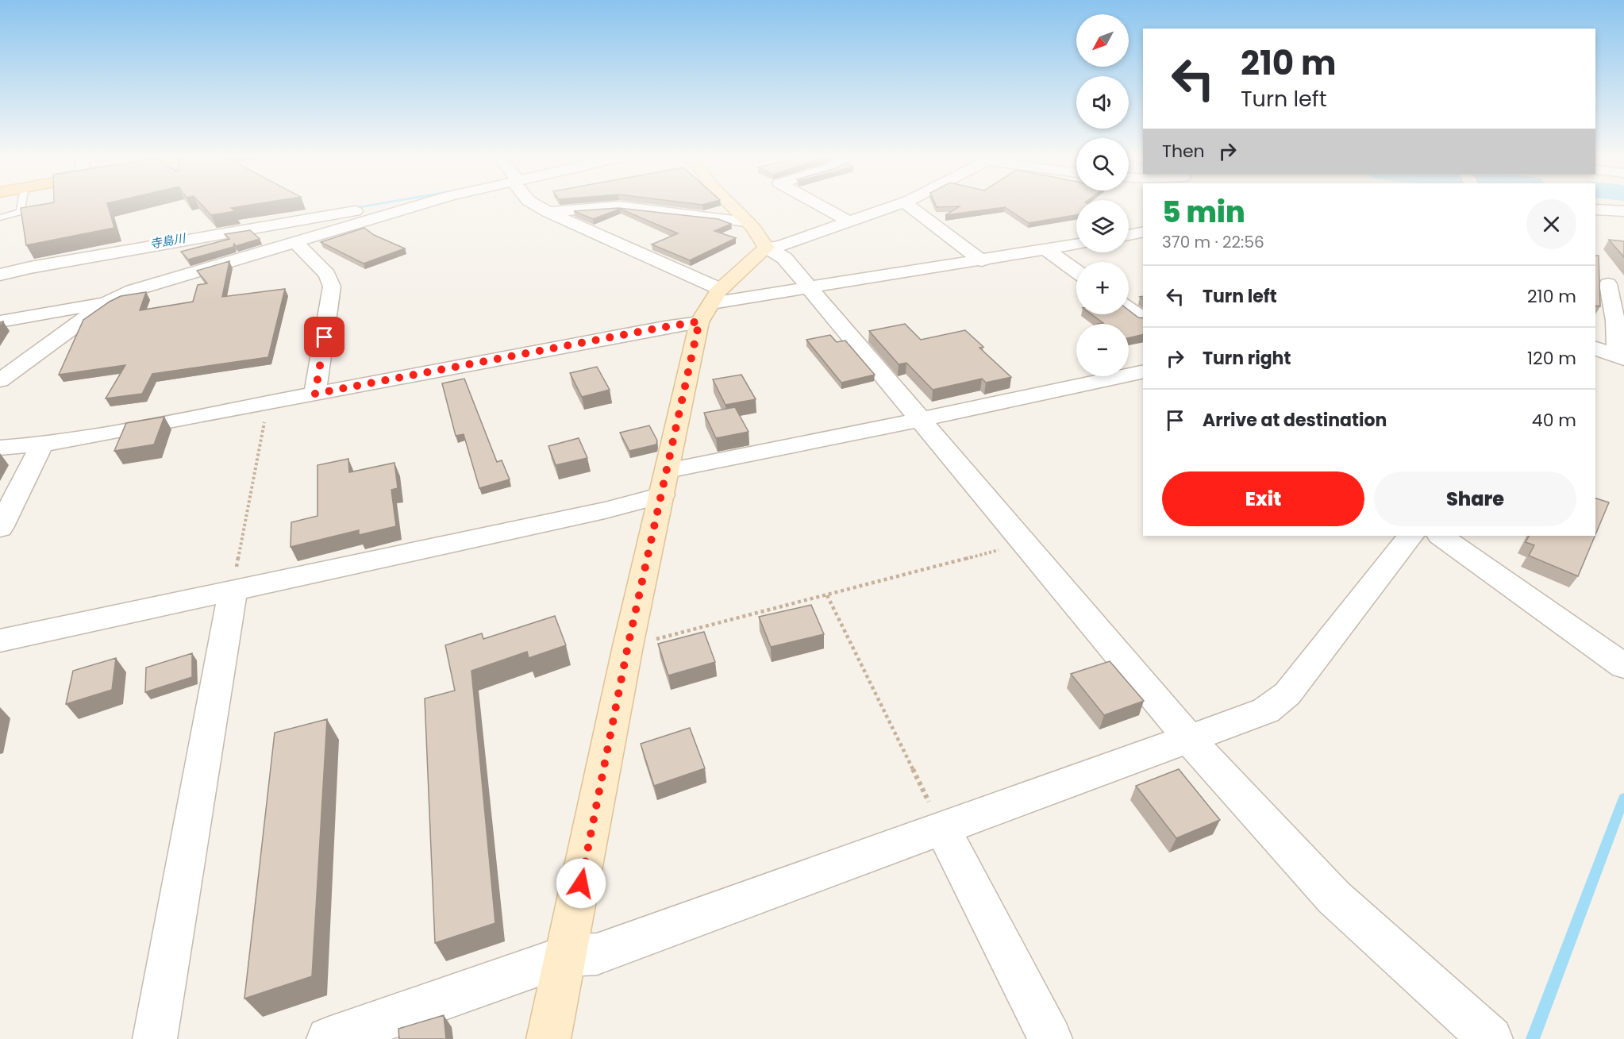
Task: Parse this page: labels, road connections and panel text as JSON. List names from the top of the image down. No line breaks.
{"water":["寺島川"],"north":"bottom left","page":{"map_buttons":["+","−"],"turn":["210 m","Turn left"],"then":"Then","heading":["5 min","370 m · 22:56"],"list":[{"name":"Turn left","value":"210 m"},{"name":"Turn right","value":"120 m"},{"name":"Arrive at destination","value":"40 m"}],"buttons":["Exit","Share"]}}
